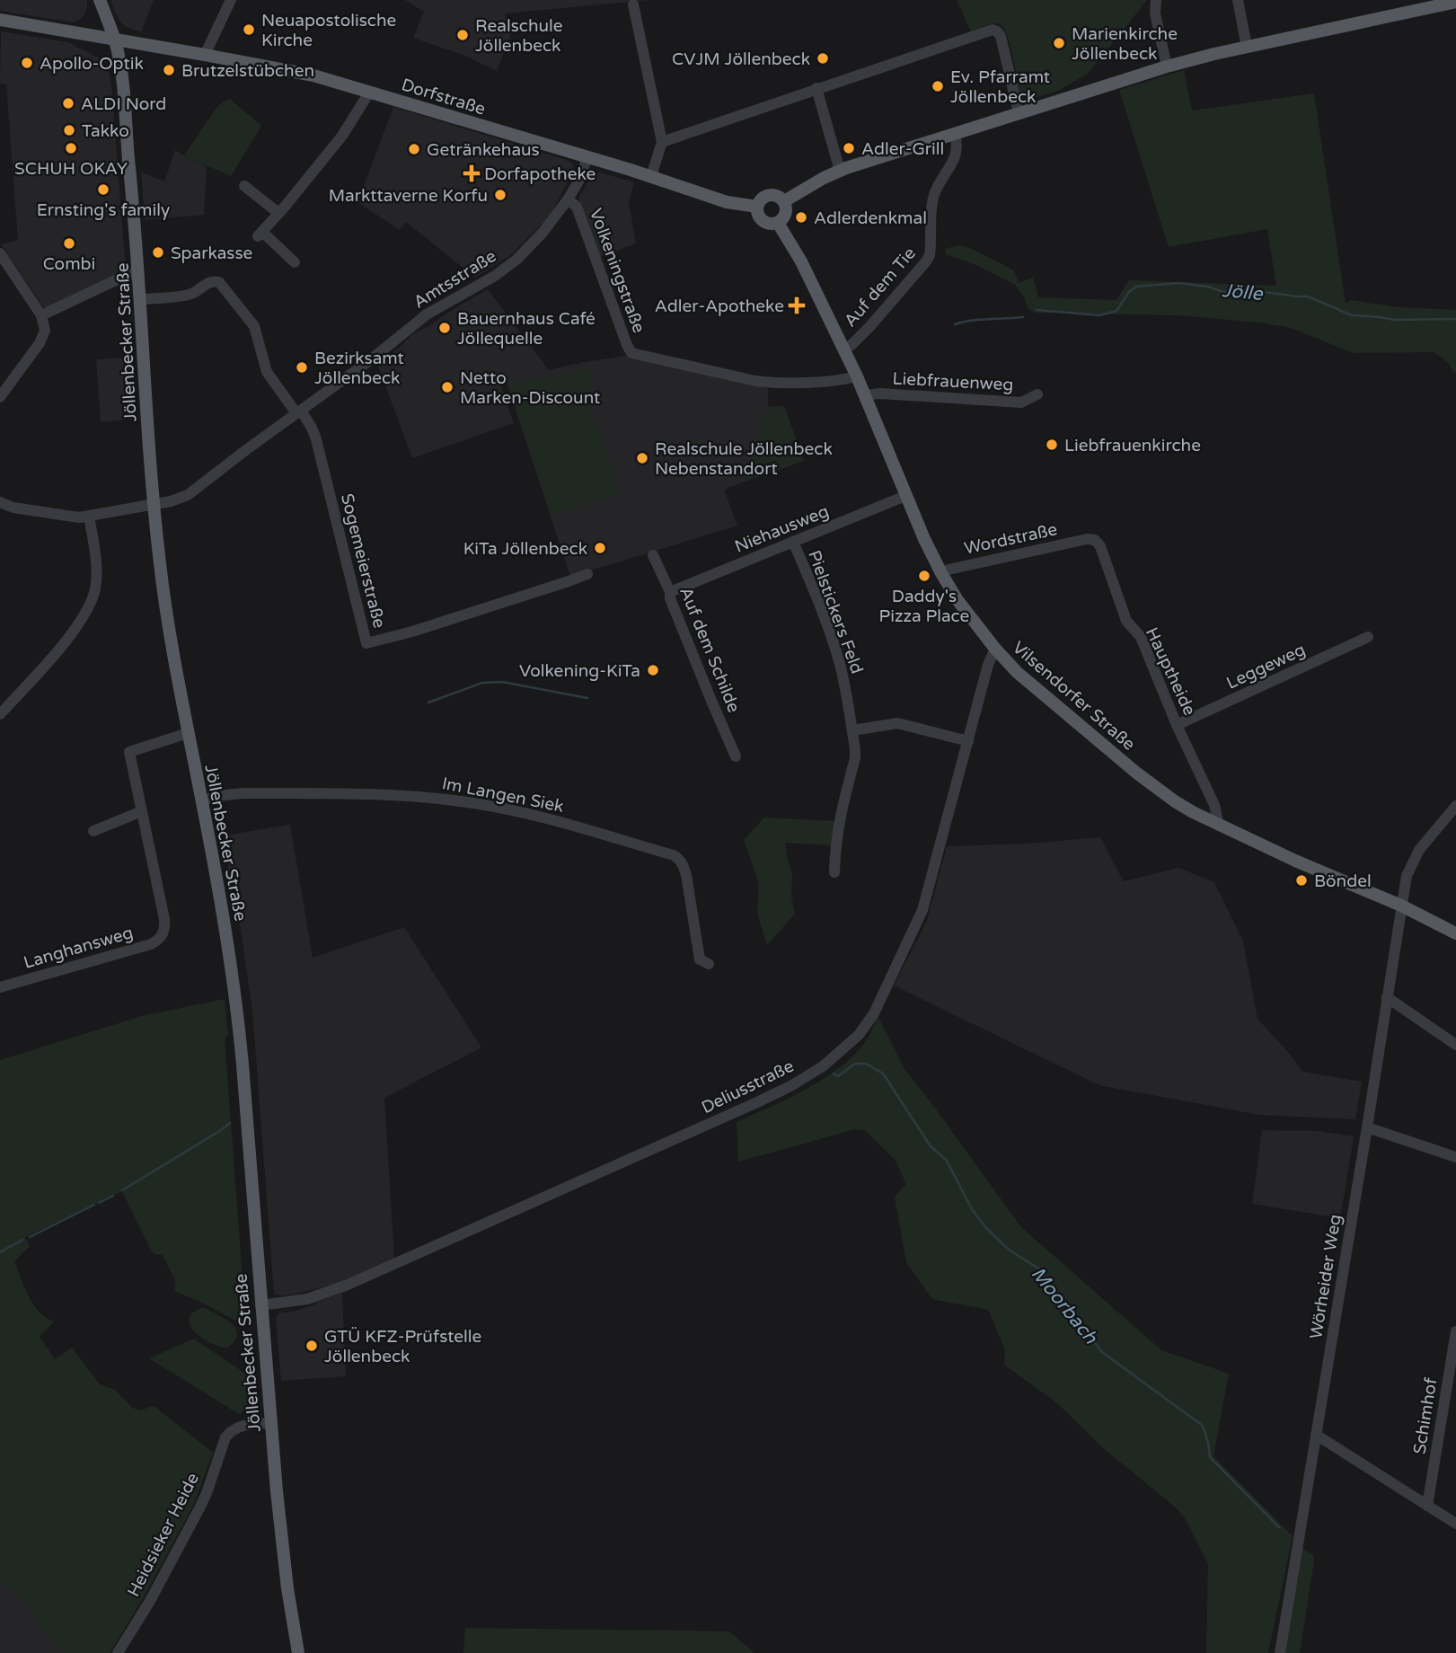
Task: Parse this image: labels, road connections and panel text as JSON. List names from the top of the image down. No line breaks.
{"streets":{"main road":["Dorfstraße","Jöllenbecker Straße","Vilsendorfer Straße"],"street":["Volkeningstraße","Amtsstraße","Auf dem Tie","Liebfrauenweg","Niehausweg","Wordstraße","Sogemeierstraße","Pielstickers Feld","Auf dem Schilde","Leggeweg","Hauptheide","Im Langen Siek","Langhansweg","Deliusstraße","Wörheider Weg","Schimhof","Heidsieker Heide"]},"crossings":[["Dorfstraße","Amtsstraße"],["Dorfstraße","Jöllenbecker Straße"],["Dorfstraße","Vilsendorfer Straße"],["Volkeningstraße","Amtsstraße"],["Volkeningstraße","Vilsendorfer Straße"],["Amtsstraße","Jöllenbecker Straße"],["Amtsstraße","Sogemeierstraße"],["Auf dem Tie","Vilsendorfer Straße"],["Jöllenbecker Straße","Im Langen Siek"],["Jöllenbecker Straße","Deliusstraße"],["Jöllenbecker Straße","Heidsieker Heide"],["Liebfrauenweg","Vilsendorfer Straße"],["Niehausweg","Pielstickers Feld"],["Niehausweg","Auf dem Schilde"],["Niehausweg","Vilsendorfer Straße"],["Wordstraße","Hauptheide"],["Wordstraße","Vilsendorfer Straße"],["Leggeweg","Hauptheide"],["Hauptheide","Vilsendorfer Straße"],["Vilsendorfer Straße","Deliusstraße"],["Vilsendorfer Straße","Wörheider Weg"]],"water":["Jölle","Moorbach"],"places":{"other":["Neuapostolische Kirche","Realschule Jöllenbeck","Marienkirche Jöllenbeck","CVJM Jöllenbeck","Apollo-Optik","Brutzelstübchen","Ev. Pfarramt Jöllenbeck","ALDI Nord","Takko","SCHUH OKAY","Adler-Grill","Getränkehaus","Ernsting's family","Markttaverne Korfu","Adlerdenkmal","Combi","Sparkasse","Bauernhaus Café Jöllequelle","Bezirksamt Jöllenbeck","Netto Marken-Discount","Liebfrauenkirche","Realschule Jöllenbeck Nebenstandort","KiTa Jöllenbeck","Daddy's Pizza Place","Volkening-KiTa","Böndel","GTÜ KFZ-Prüfstelle Jöllenbeck"],"health":["Dorfapotheke","Adler-Apotheke"]}}
